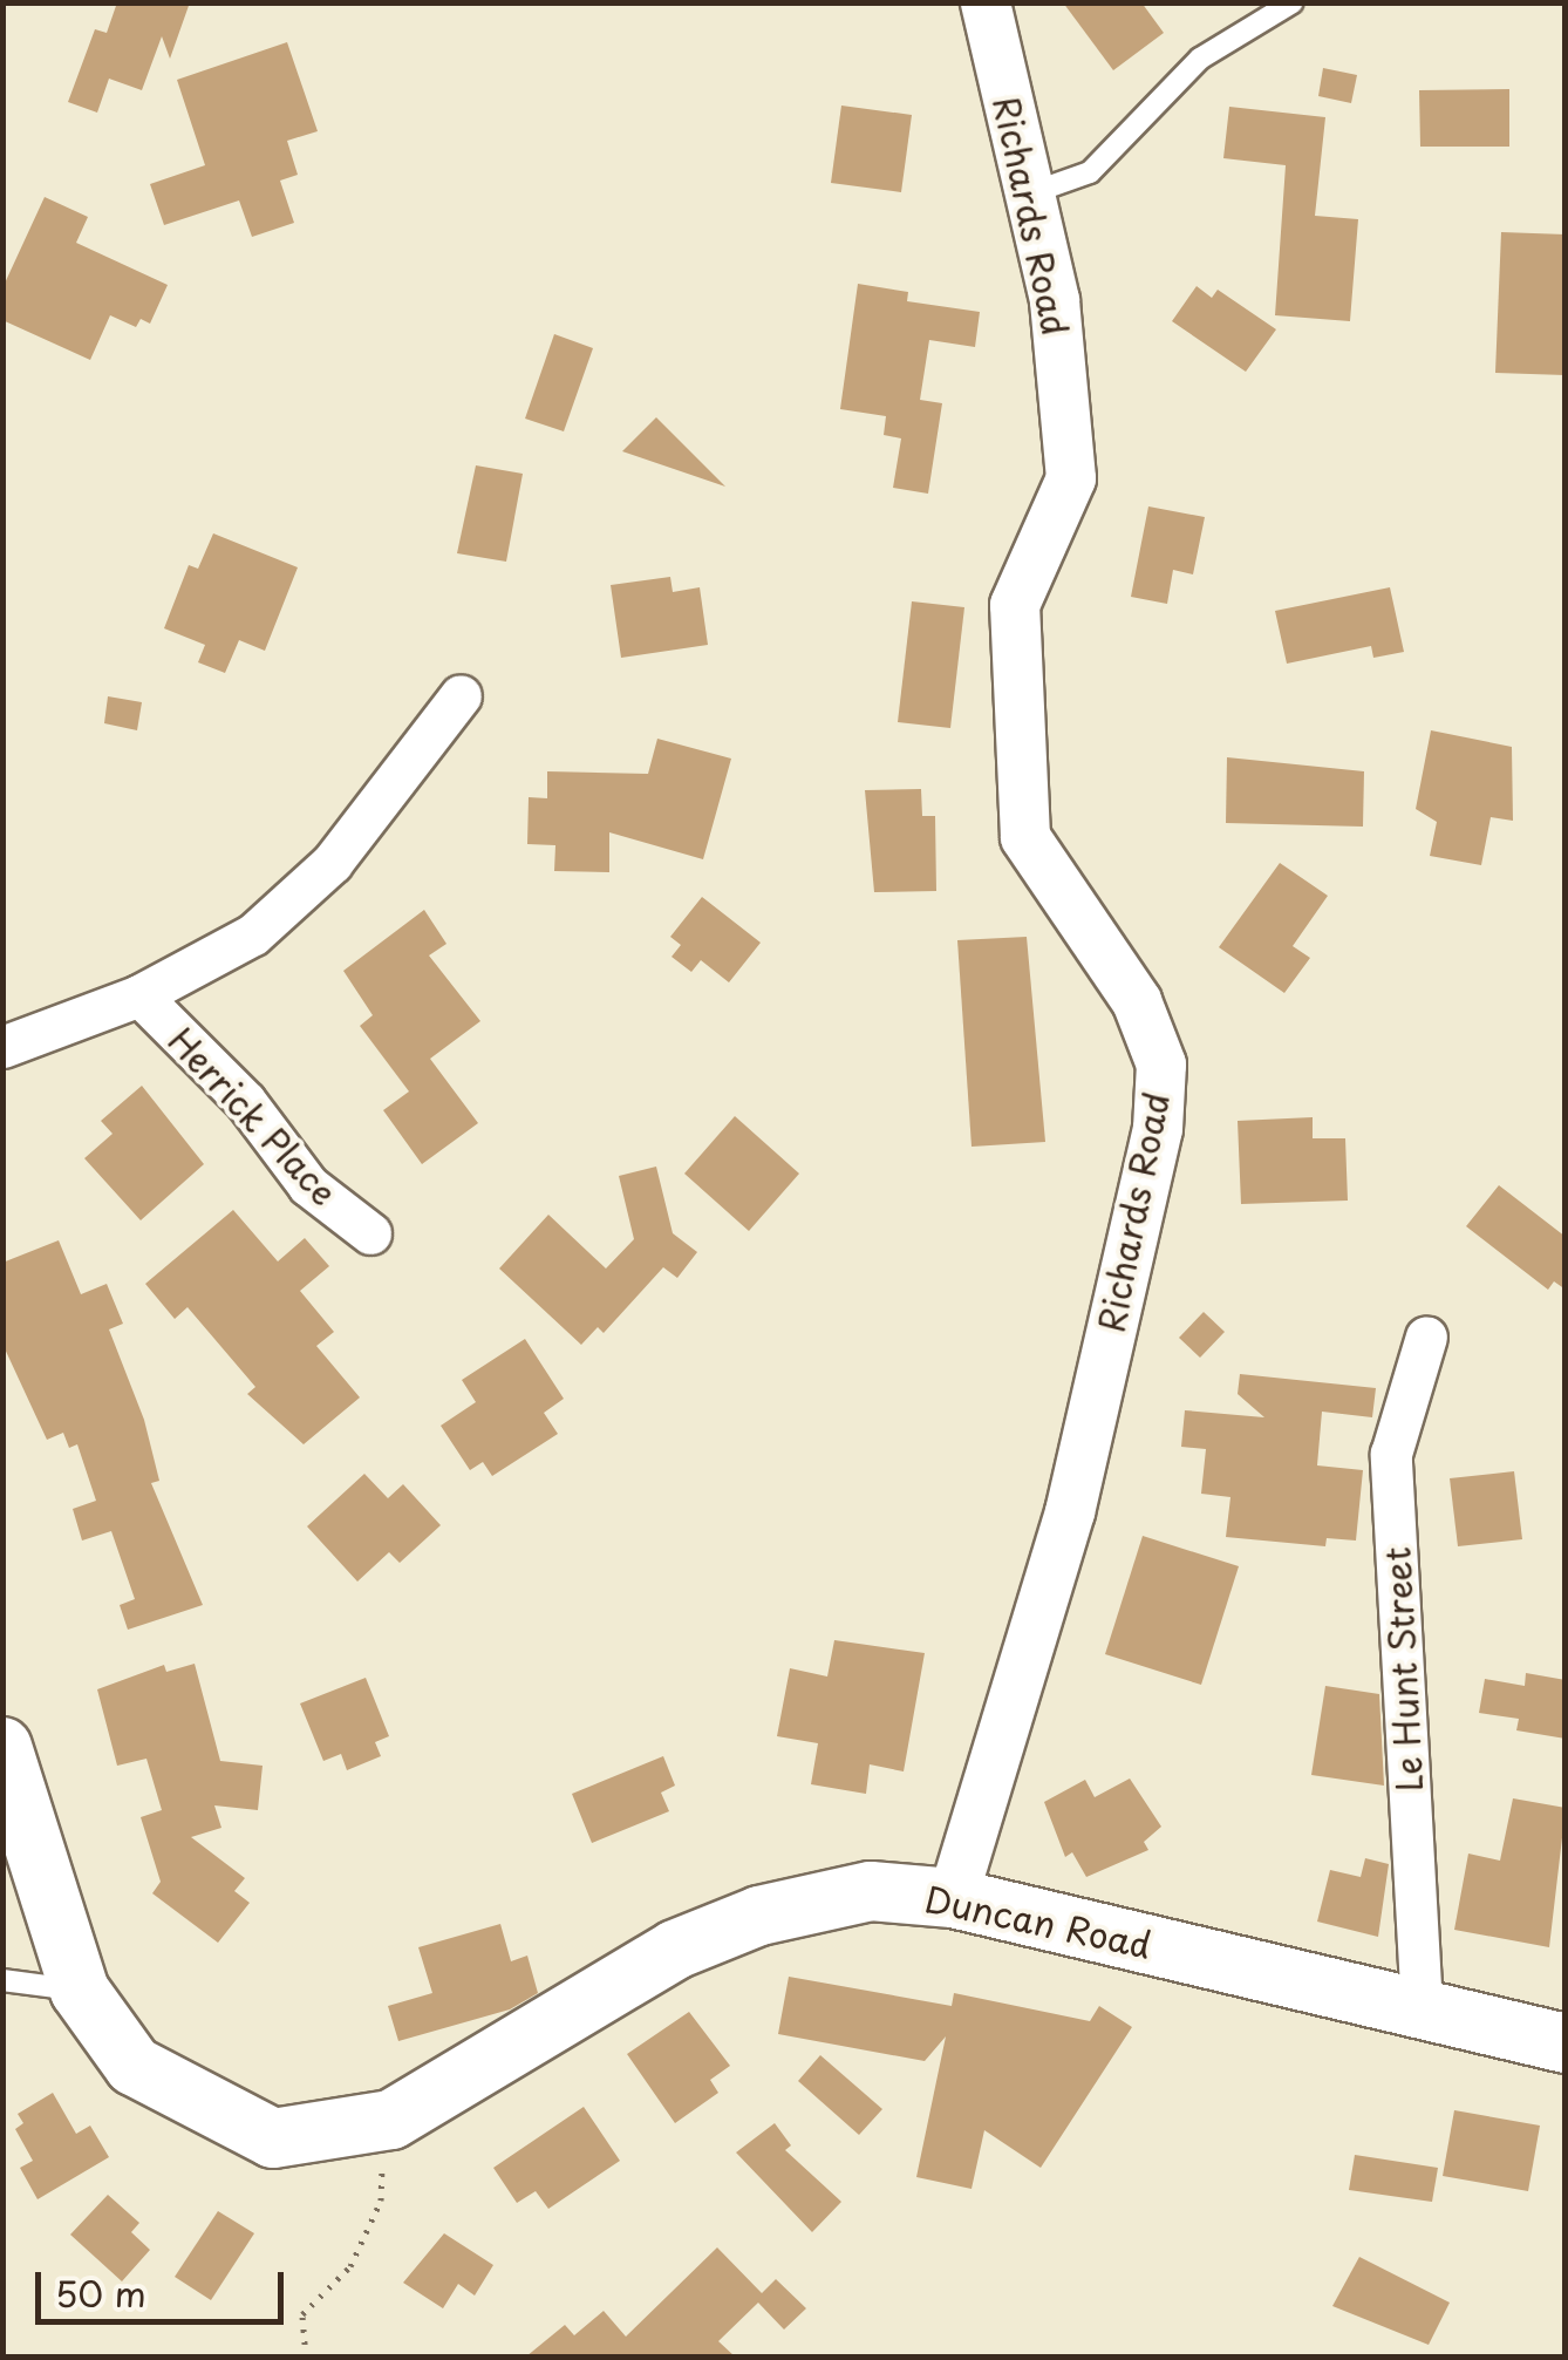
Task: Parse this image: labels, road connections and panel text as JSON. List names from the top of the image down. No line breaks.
{"streets":{"main road":["Duncan Road"],"street":["Richards Road","Herrick Place","Le Hunt Street"]},"crossings":[["Richards Road","Duncan Road"],["Le Hunt Street","Duncan Road"]],"scale_bar":"50 m"}
